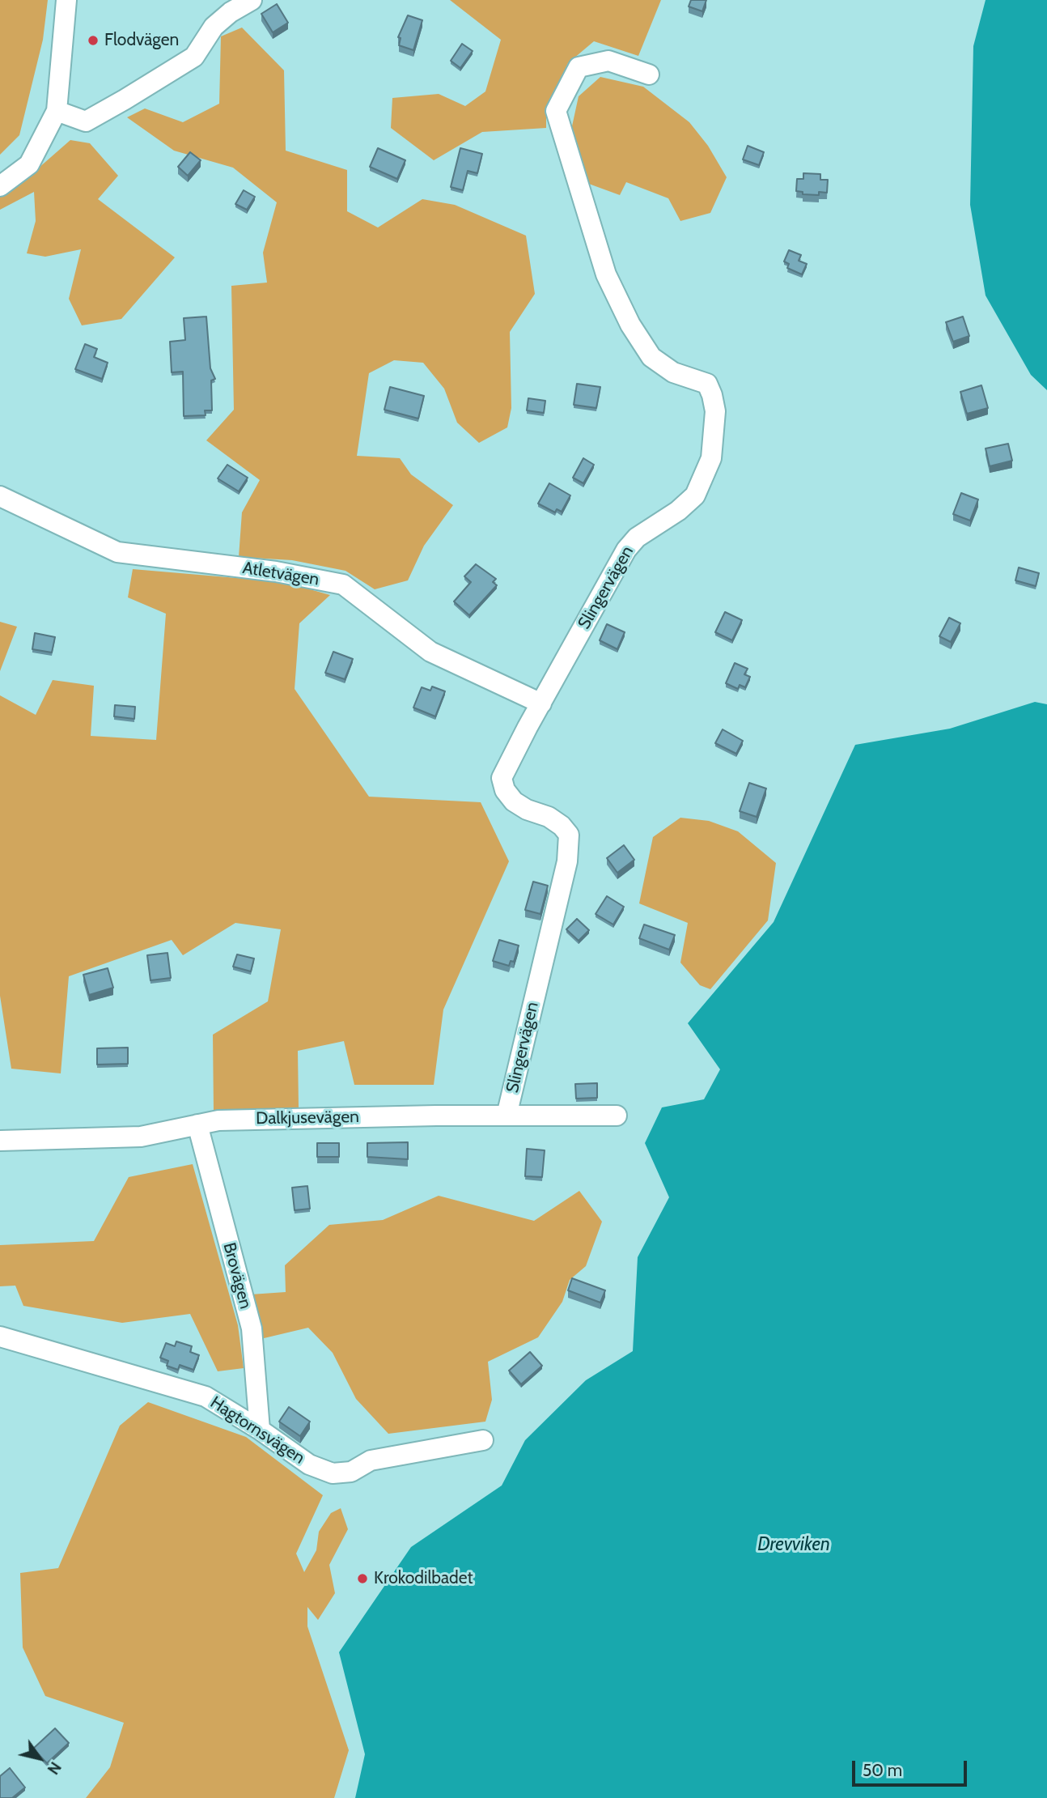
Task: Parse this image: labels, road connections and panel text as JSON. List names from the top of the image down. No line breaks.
{"streets":{"street":["Atletvägen","Slingervägen","Dalkjusevägen","Brovägen","Hagtornsvägen"]},"crossings":[["Atletvägen","Slingervägen"],["Slingervägen","Dalkjusevägen"],["Dalkjusevägen","Brovägen"],["Brovägen","Hagtornsvägen"]],"water":["Drevviken"],"places":["Flodvägen","Krokodilbadet"],"scale_bar":"50 m","north":"bottom right"}
